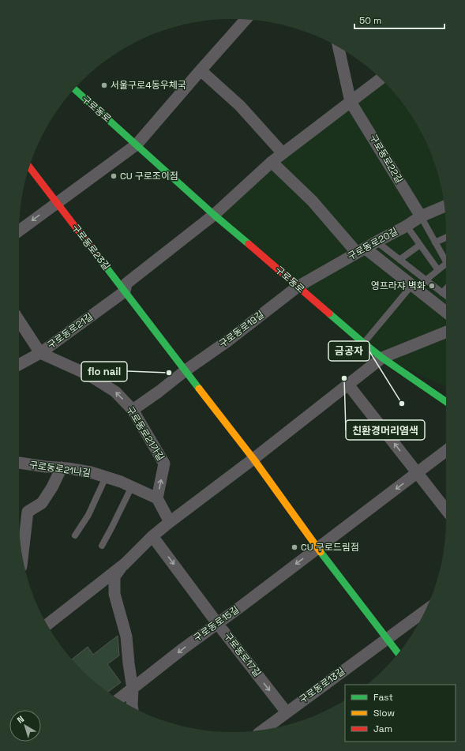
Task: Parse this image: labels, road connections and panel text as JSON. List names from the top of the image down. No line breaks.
{"streets":{"street":["구로동로","구로동로22길","구로동로20길","구로동로23길","구로동로19길","구로동로21길","구로동로21가길","구로동로21나길","구로동로15길","구로동로17길","구로동로13길"]},"crossings":[["구로동로","구로동로20길"],["구로동로","구로동로19길"],["구로동로","구로동로21길"],["구로동로22길","구로동로20길"],["구로동로20길","구로동로19길"],["구로동로23길","구로동로21길"],["구로동로19길","구로동로21가길"],["구로동로21길","구로동로21가길"],["구로동로21가길","구로동로21나길"],["구로동로15길","구로동로17길"],["구로동로17길","구로동로13길"]],"one_way":["구로동로15길","구로동로17길"],"places":["서울구로4동우체국","CU 구로조이점","영프라쟈 벽화","flo nail","친환경머리염색","금공자","CU 구로드림점"],"legend":["Fast","Slow","Jam"],"scale_bar":"50 m","north":"top left"}
